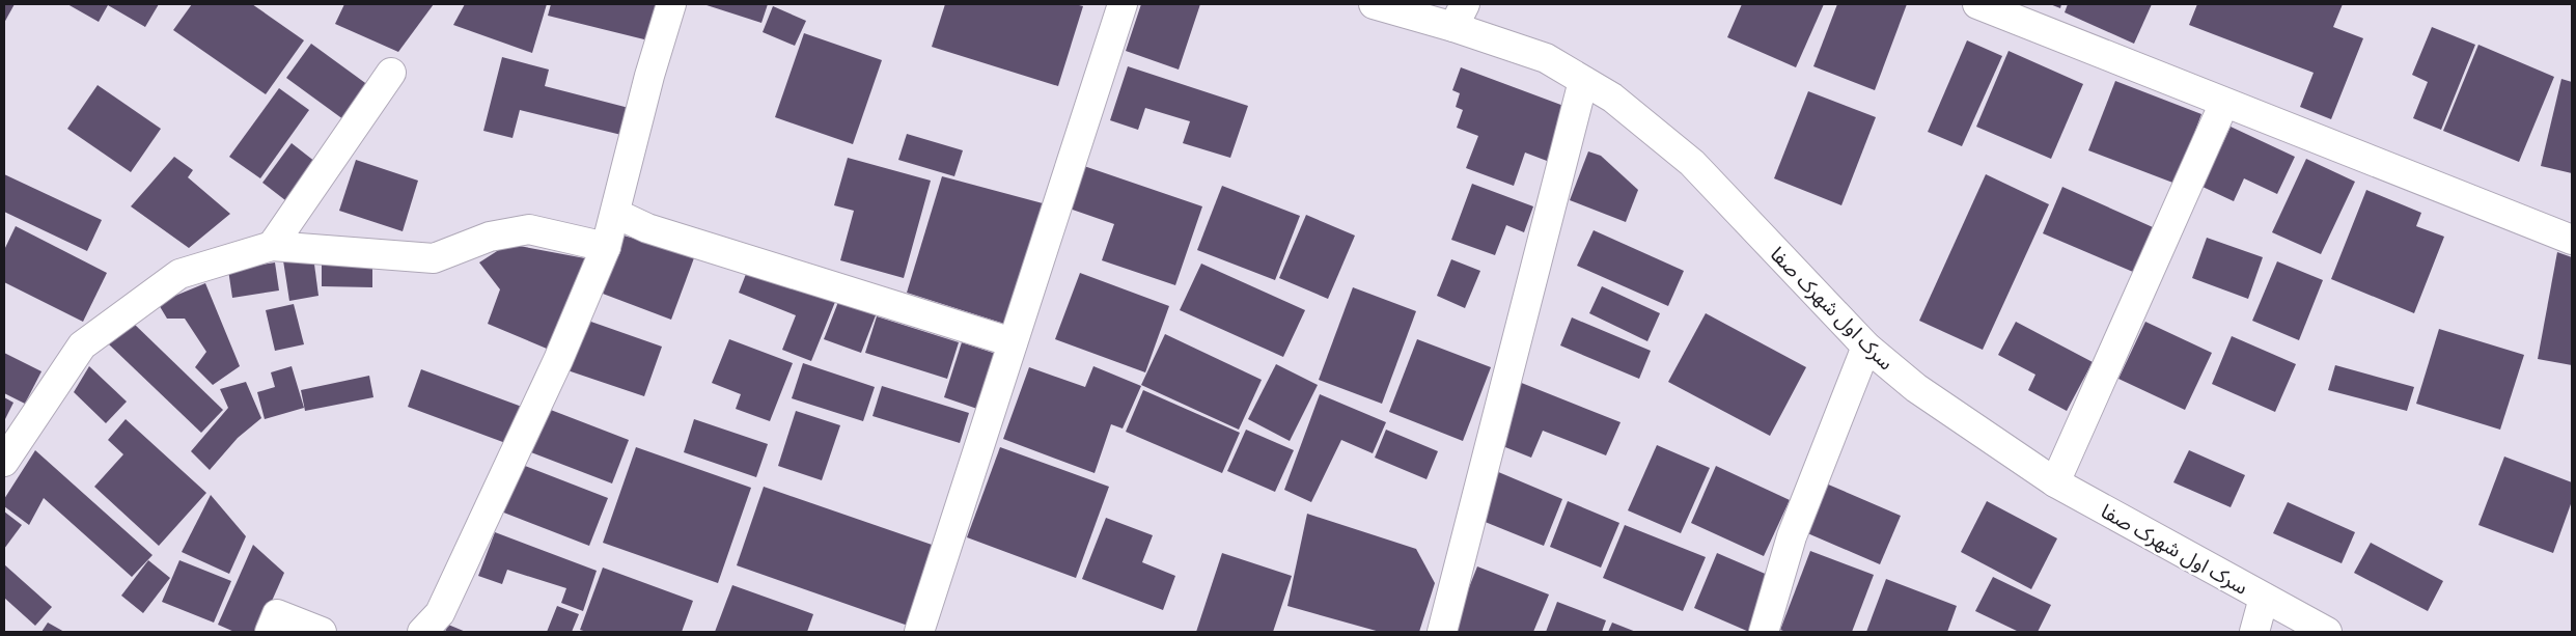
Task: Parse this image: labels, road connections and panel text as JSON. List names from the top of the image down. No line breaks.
{"streets":{"street":["سرک اول شهرک صفا"]}}
